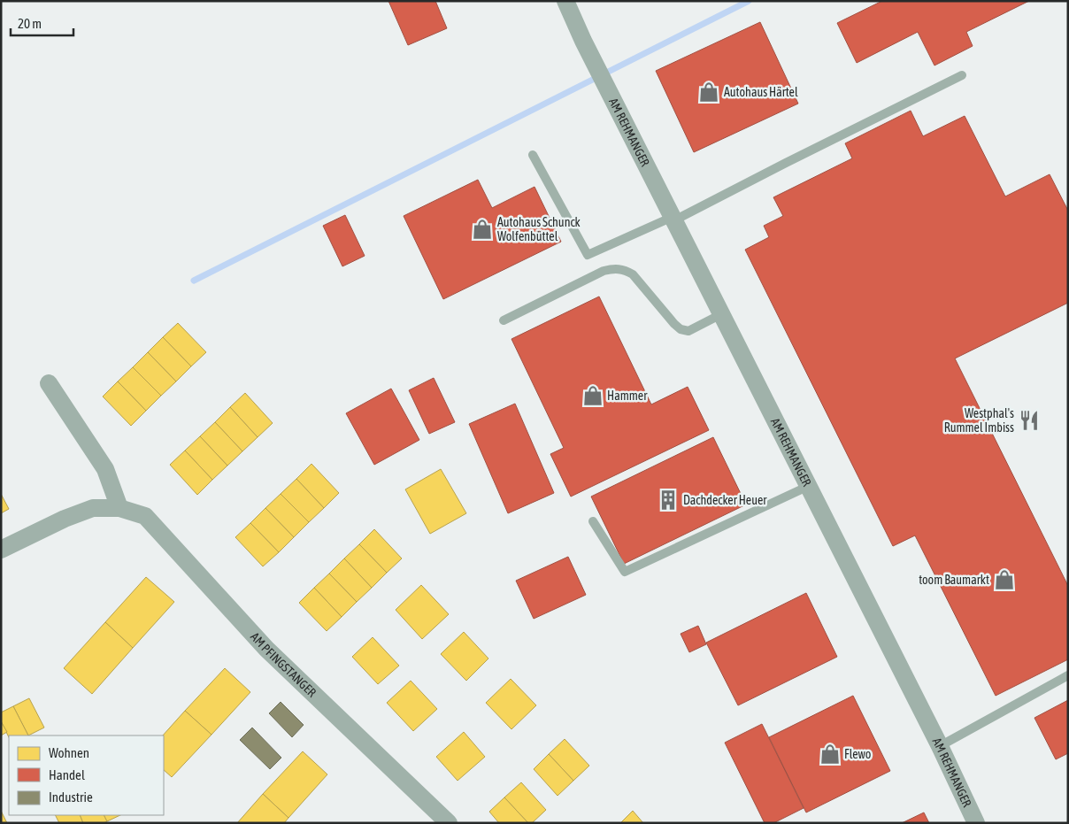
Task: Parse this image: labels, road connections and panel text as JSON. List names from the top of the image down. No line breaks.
{"streets":{"street":["AM REHMANGER","AM PFINGSTANGER"]},"places":{"shop":["Autohaus Härtel","Autohaus Schunck Wolfenbüttel","Hammer","toom Baumarkt","Flewo"],"restaurant":["Westphal's Rummel Imbiss"],"building":["Dachdecker Heuer"]},"legend":["Wohnen","Handel","Industrie"],"scale_bar":"20 m"}
